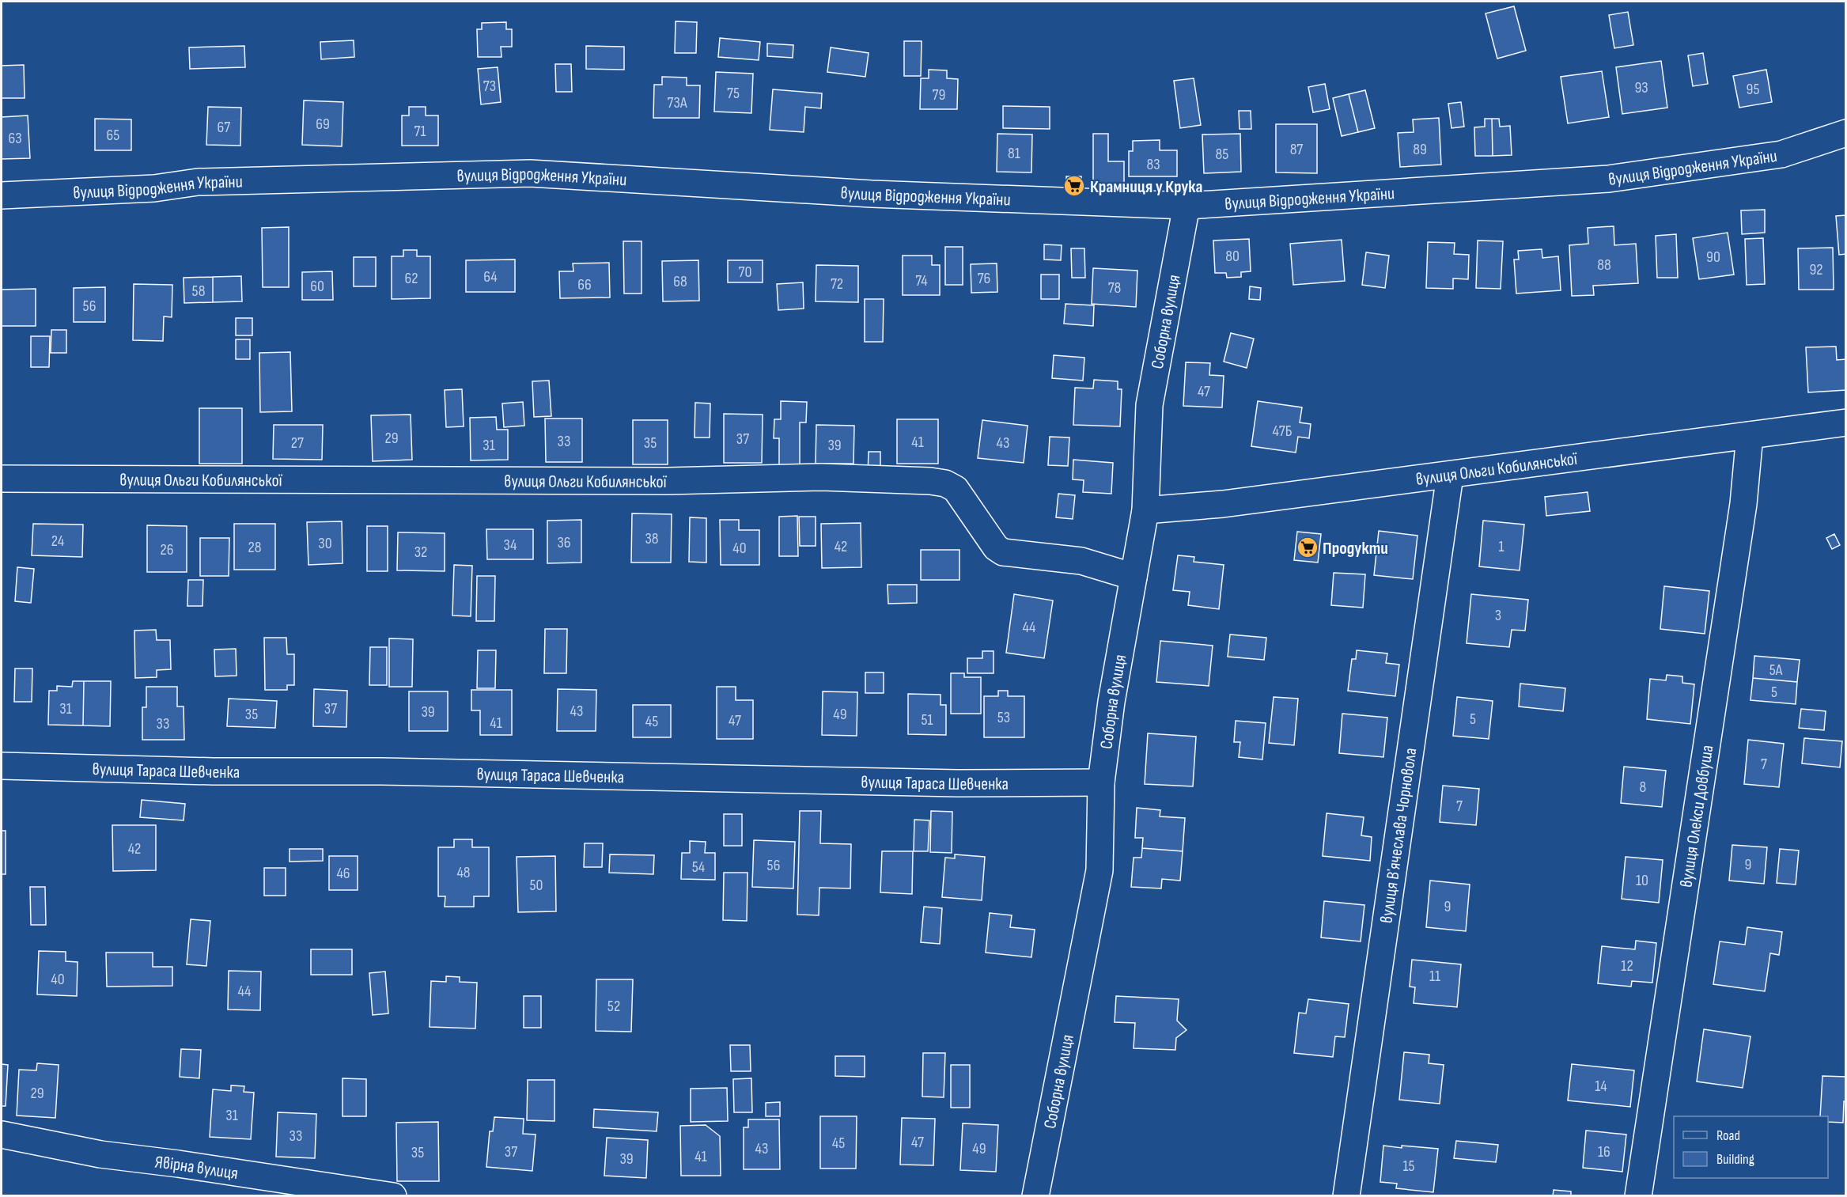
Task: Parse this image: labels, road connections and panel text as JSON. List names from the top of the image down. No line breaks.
{"streets":{"street":["вулиця Відродження України","Соборна вулиця","вулиця Ольги Кобилянської","вулиця Тараса Шевченка","вулиця Олекси Довбуша","вулиця Вʼячеслава Чорновола","Явірна вулиця"]},"crossings":[["вулиця Відродження України","Соборна вулиця"],["Соборна вулиця","вулиця Ольги Кобилянської"],["Соборна вулиця","вулиця Тараса Шевченка"],["вулиця Ольги Кобилянської","вулиця Олекси Довбуша"],["вулиця Ольги Кобилянської","вулиця Вʼячеслава Чорновола"]],"places":{"supermarket":["Крамниця у Крука","Продукти"]},"house_numbers":["73","93","95","75","79","73А","69","67","71","65","63","87","89","81","85","83","80","90","88","92","70","64","62","76","74","68","72","66","60","78","58","56","47","47Б","29","37","33","41","27","35","43","31","39","38","24","36","30","34","42","1","28","40","26","32","3","44","5А","5","31","37","43","39","35","49","53","5","51","47","45","41","33","7","8","7","42","9","56","54","48","46","10","50","9","12","11","40","44","52","14","29","31","33","47","45","43","49","37","16","35","41","39","15"],"legend":["Road","Building"]}
